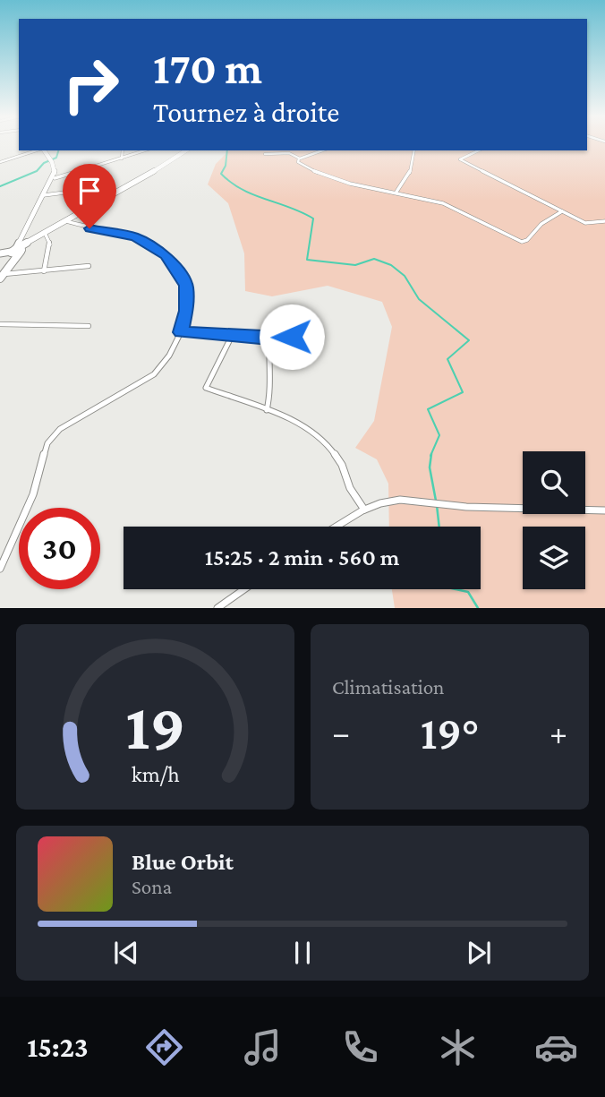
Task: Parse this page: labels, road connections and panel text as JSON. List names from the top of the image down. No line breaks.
{"page":{"turn":["170 m","Tournez à droite"],"limit":"30","trip":"15:25 · 2 min · 560 m","tile":"Climatisation","heat":["−","19°","+"],"song":["Blue Orbit","Sona"],"tabs":"15:23","gauge":["19","km/h"]}}
